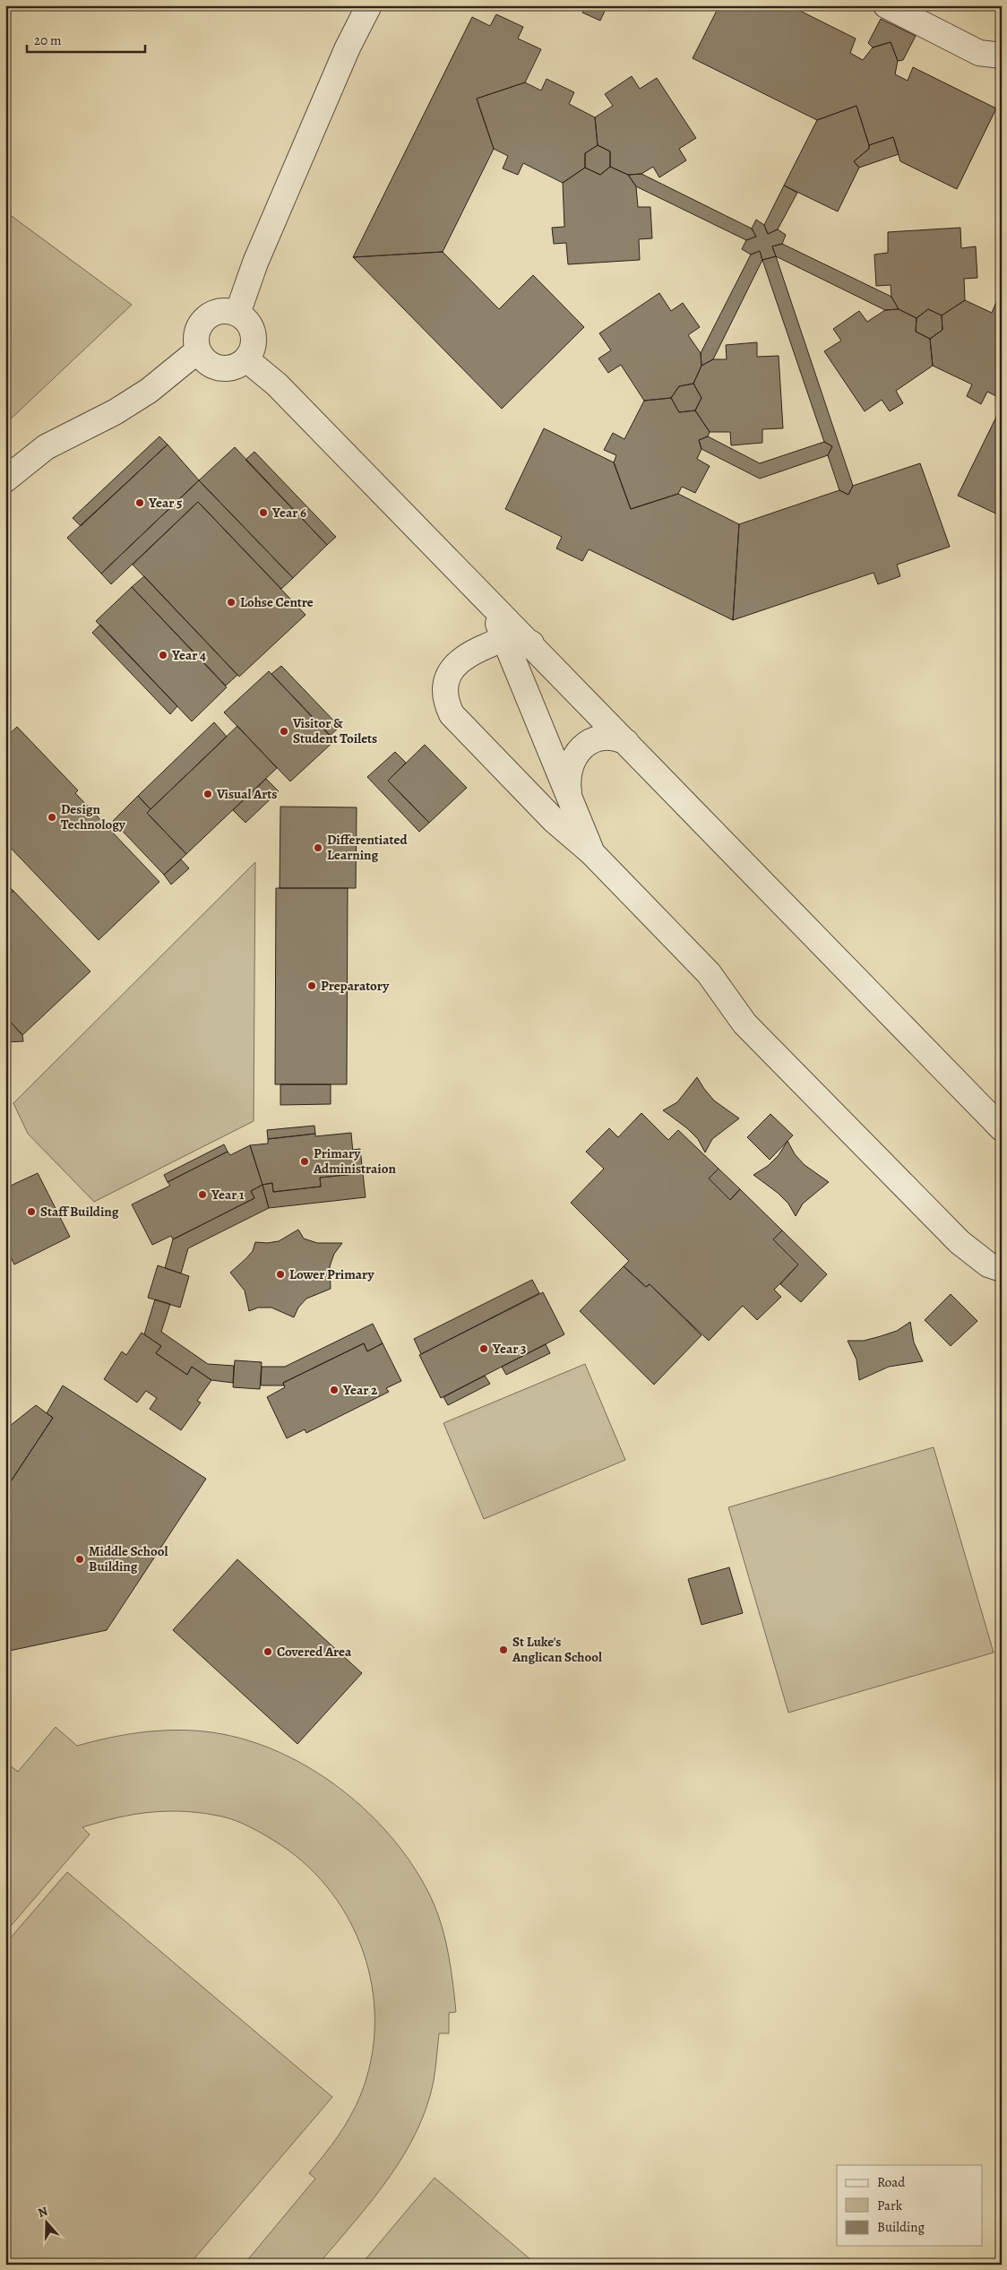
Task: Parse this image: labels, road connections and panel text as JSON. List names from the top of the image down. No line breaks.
{"places":["Year 5","Year 6","Lohse Centre","Year 4","Visitor & Student Toilets","Visual Arts","Design Technology","Differentiated Learning","Preparatory","Primary Administraion","Year 1","Staff Building","Lower Primary","Year 3","Year 2","Middle School Building","St Luke's Anglican School","Covered Area"],"legend":["Road","Park","Building"],"scale_bar":"20 m","north":"top"}
